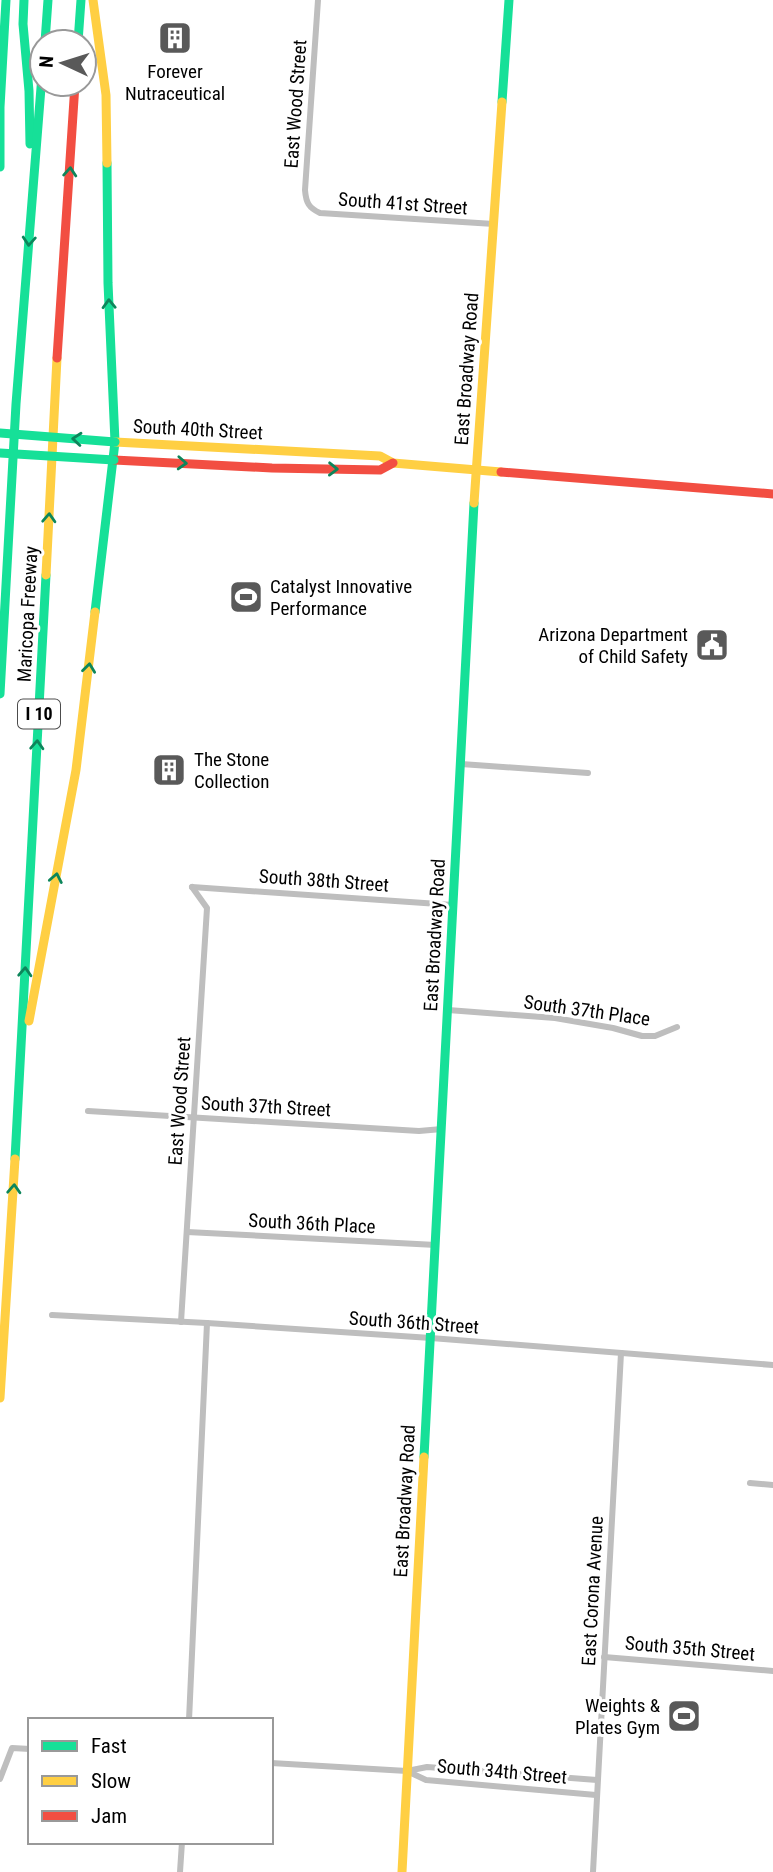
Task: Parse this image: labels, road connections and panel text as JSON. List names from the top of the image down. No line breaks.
{"streets":{"main road":["East Broadway Road","South 40th Street","Maricopa Freeway","I 10"],"street":["East Wood Street","South 41st Street","South 38th Street","South 37th Place","South 37th Street","South 36th Place","South 36th Street","East Corona Avenue","South 35th Street","South 34th Street"]},"crossings":[["East Wood Street","South 41st Street"],["East Wood Street","South 38th Street"],["East Wood Street","South 37th Street"],["East Wood Street","South 36th Place"],["East Wood Street","South 36th Street"],["South 41st Street","East Broadway Road"],["East Broadway Road","South 40th Street"],["East Broadway Road","South 38th Street"],["East Broadway Road","South 37th Place"],["East Broadway Road","South 37th Street"],["East Broadway Road","South 36th Place"],["East Broadway Road","South 36th Street"],["East Broadway Road","South 34th Street"],["South 36th Street","East Corona Avenue"],["East Corona Avenue","South 35th Street"],["East Corona Avenue","South 34th Street"]],"places":{"building":["Forever Nutraceutical","The Stone Collection"],"sports":["Catalyst Innovative Performance","Weights & Plates Gym"],"public building":["Arizona Department of Child Safety"]},"legend":["Fast","Slow","Jam"],"north":"left"}
